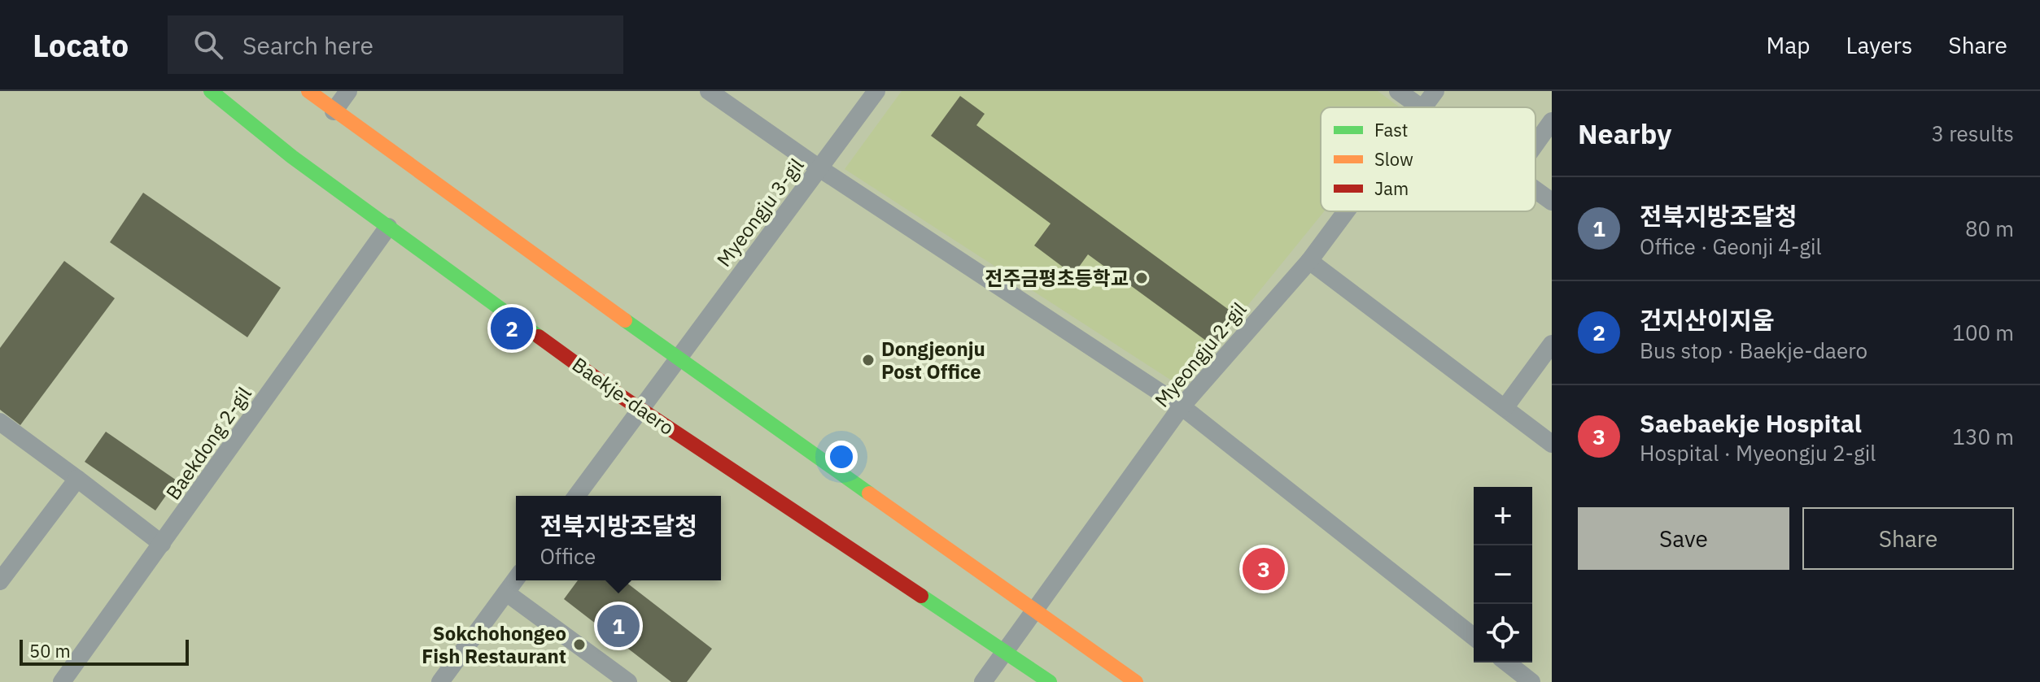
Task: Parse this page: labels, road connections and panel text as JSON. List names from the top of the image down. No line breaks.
{"streets":{"street":["Myeongju 3-gil","Myeongju 2-gil","Baekje-daero","Baekdong 2-gil"]},"crossings":[["Myeongju 3-gil","Baekje-daero"],["Myeongju 2-gil","Baekje-daero"],["Baekje-daero","Baekdong 2-gil"]],"places":["전주금평초등학교","Dongjeonju Post Office","Sokchohongeo Fish Restaurant"],"legend":["Fast","Slow","Jam"],"scale_bar":"50 m","page":{"header":"Locato","search":"Search here","nav":["Map","Layers","Share"],"heading":["Nearby","3 results"],"list":[{"mark":"1","name":"전북지방조달청","note":"Office · Geonji 4-gil","value":"80 m"},{"mark":"2","name":"건지산이지움","note":"Bus stop · Baekje-daero","value":"100 m"},{"mark":"3","name":"Saebaekje Hospital","note":"Hospital · Myeongju 2-gil","value":"130 m"}],"pins":["2","3","1"],"map_buttons":["+","−"],"buttons":["Save","Share"],"popup":["전북지방조달청","Office"],"scale":"50 m"}}
